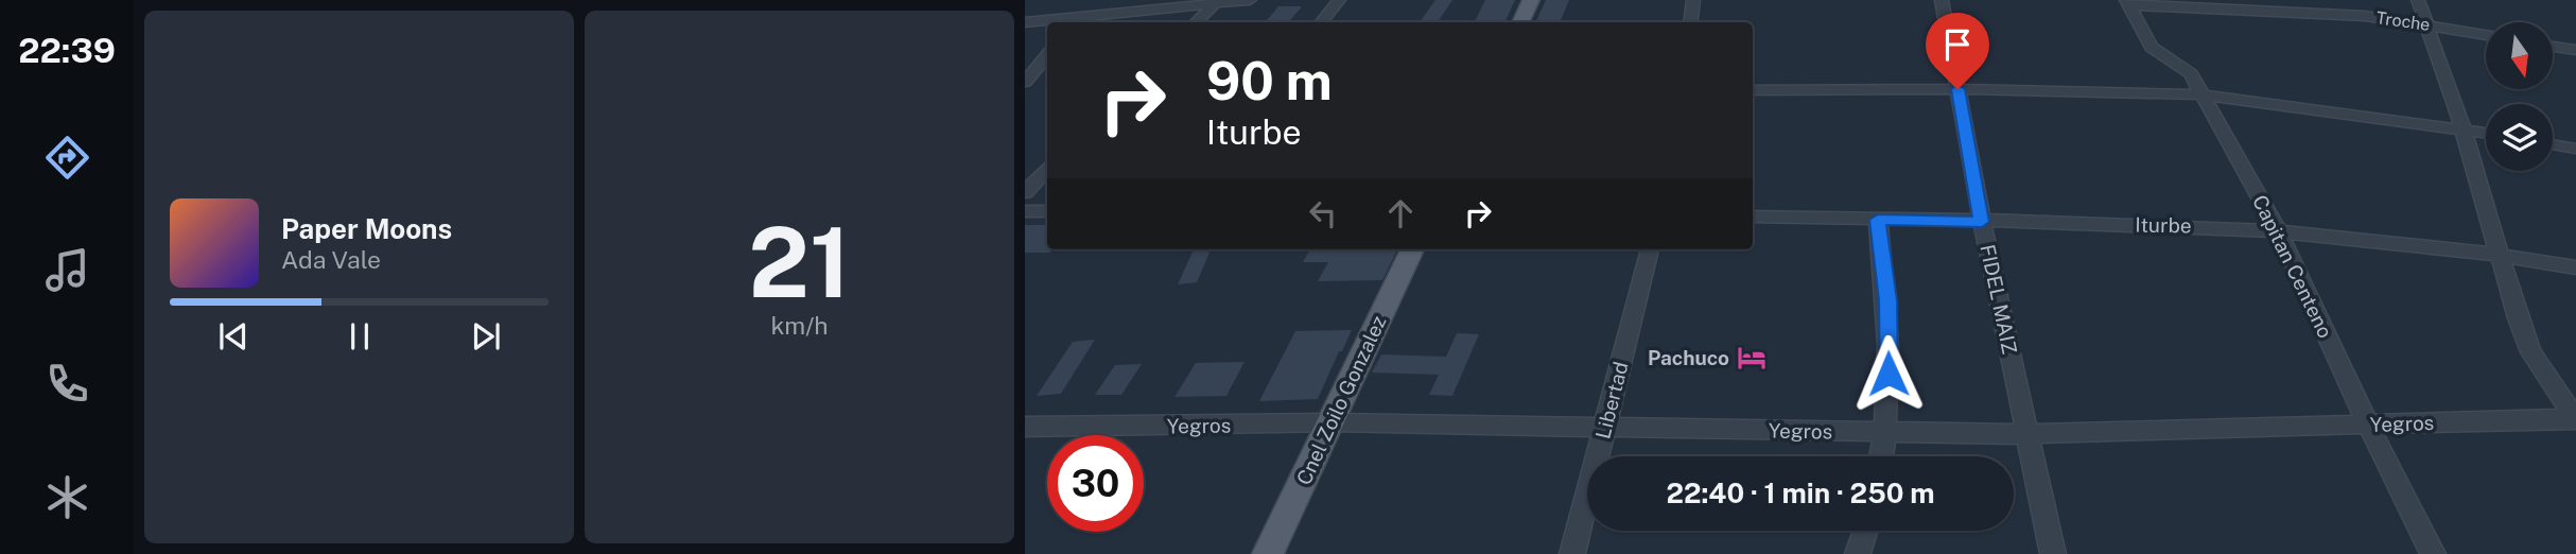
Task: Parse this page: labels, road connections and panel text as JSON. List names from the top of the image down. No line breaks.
{"streets":{"main road":["Cnel Zoilo Gonzalez"],"street":["Troche","Iturbe","Capitan Centeno","FIDEL MAIZ","Libertad","Yegros"]},"crossings":[["Troche","Capitan Centeno"],["Iturbe","Capitan Centeno"],["Iturbe","FIDEL MAIZ"],["Capitan Centeno","Yegros"],["FIDEL MAIZ","Yegros"],["Cnel Zoilo Gonzalez","Yegros"],["Libertad","Yegros"]],"places":{"hotel":["Pachuco"]},"north":"bottom","page":{"tabs":"22:39","tile":["21","km/h"],"turn":["90 m","Iturbe"],"song":["Paper Moons","Ada Vale"],"limit":"30","trip":"22:40 · 1 min · 250 m"}}
